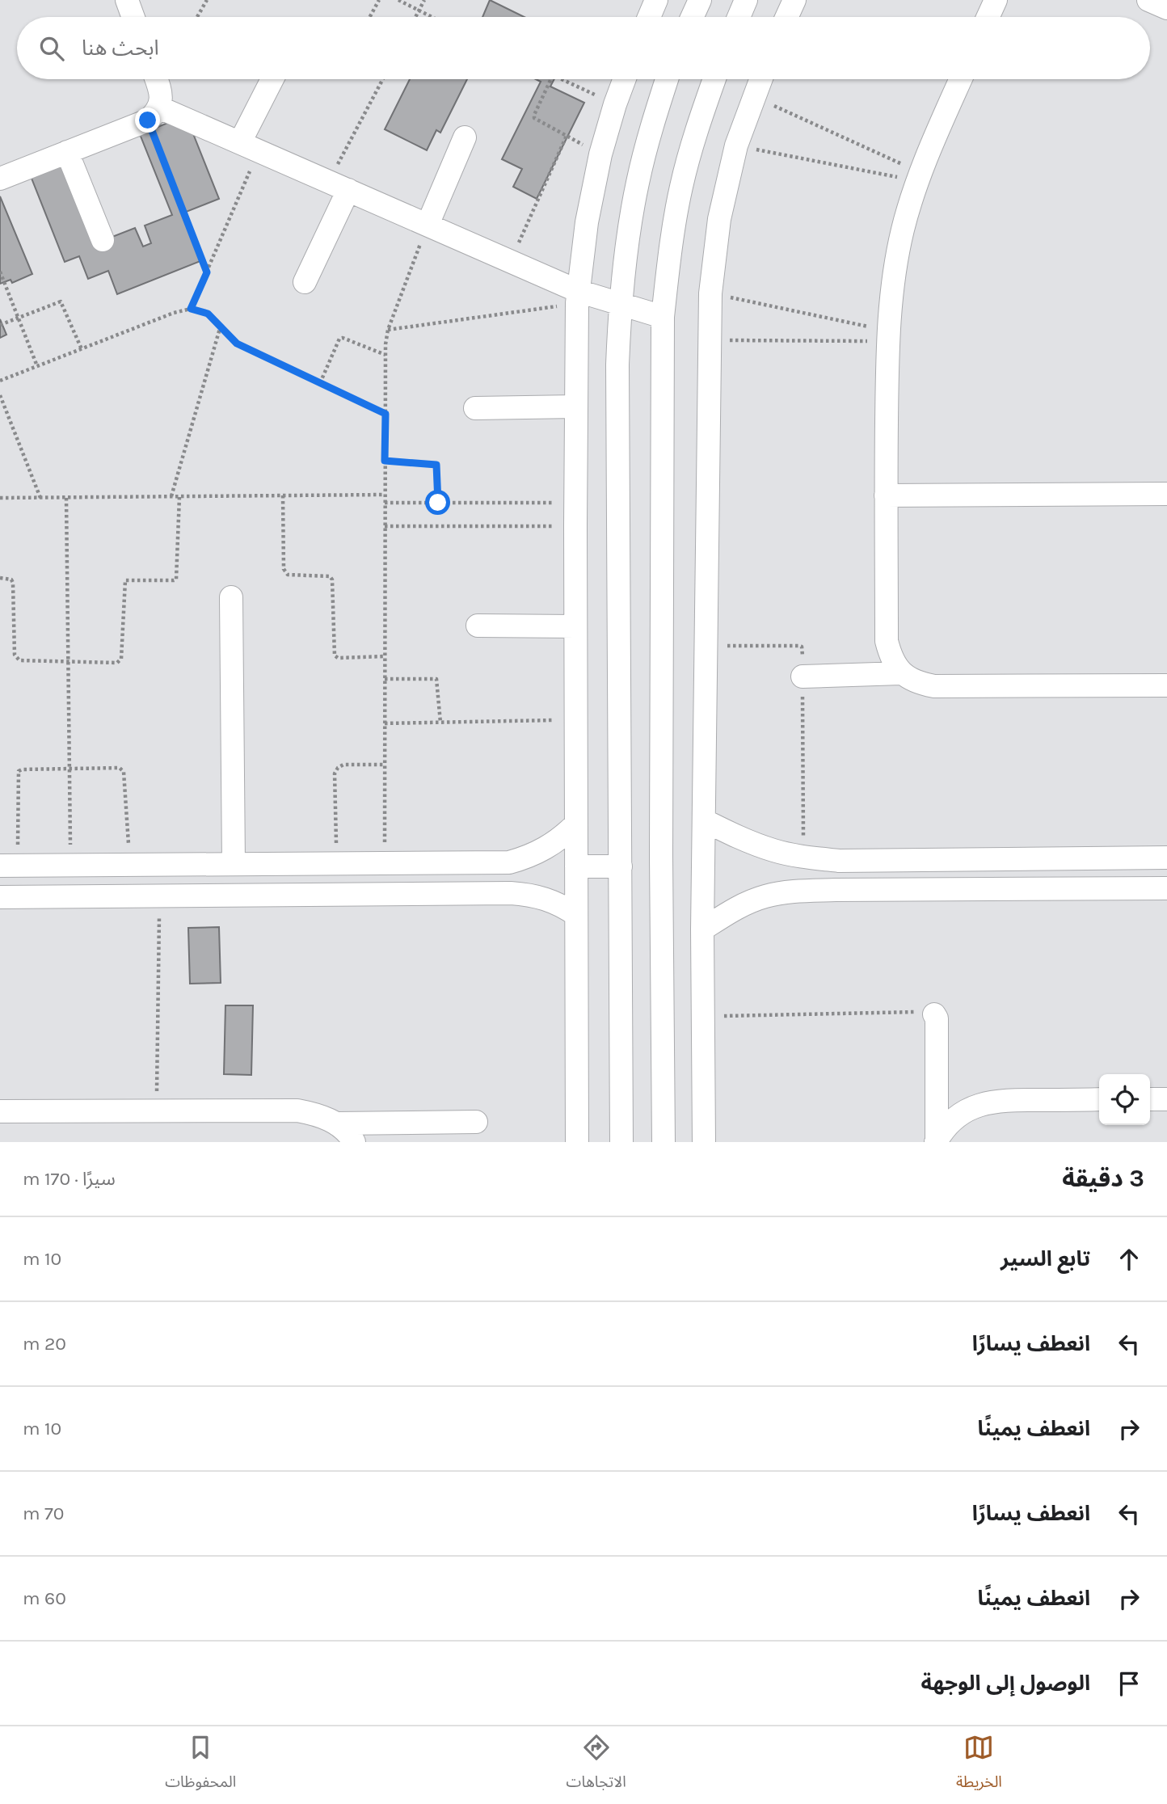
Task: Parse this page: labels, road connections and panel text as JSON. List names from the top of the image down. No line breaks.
{"page":{"search":"ابحث هنا","heading":["3 دقيقة","سيرًا · 170 m"],"list":[["تابع السير","10 m"],["انعطف يسارًا","20 m"],["انعطف يمينًا","10 m"],["انعطف يسارًا","70 m"],["انعطف يمينًا","60 m"],"الوصول إلى الوجهة"],"nav":["الخريطة","الاتجاهات","المحفوظات"]}}
